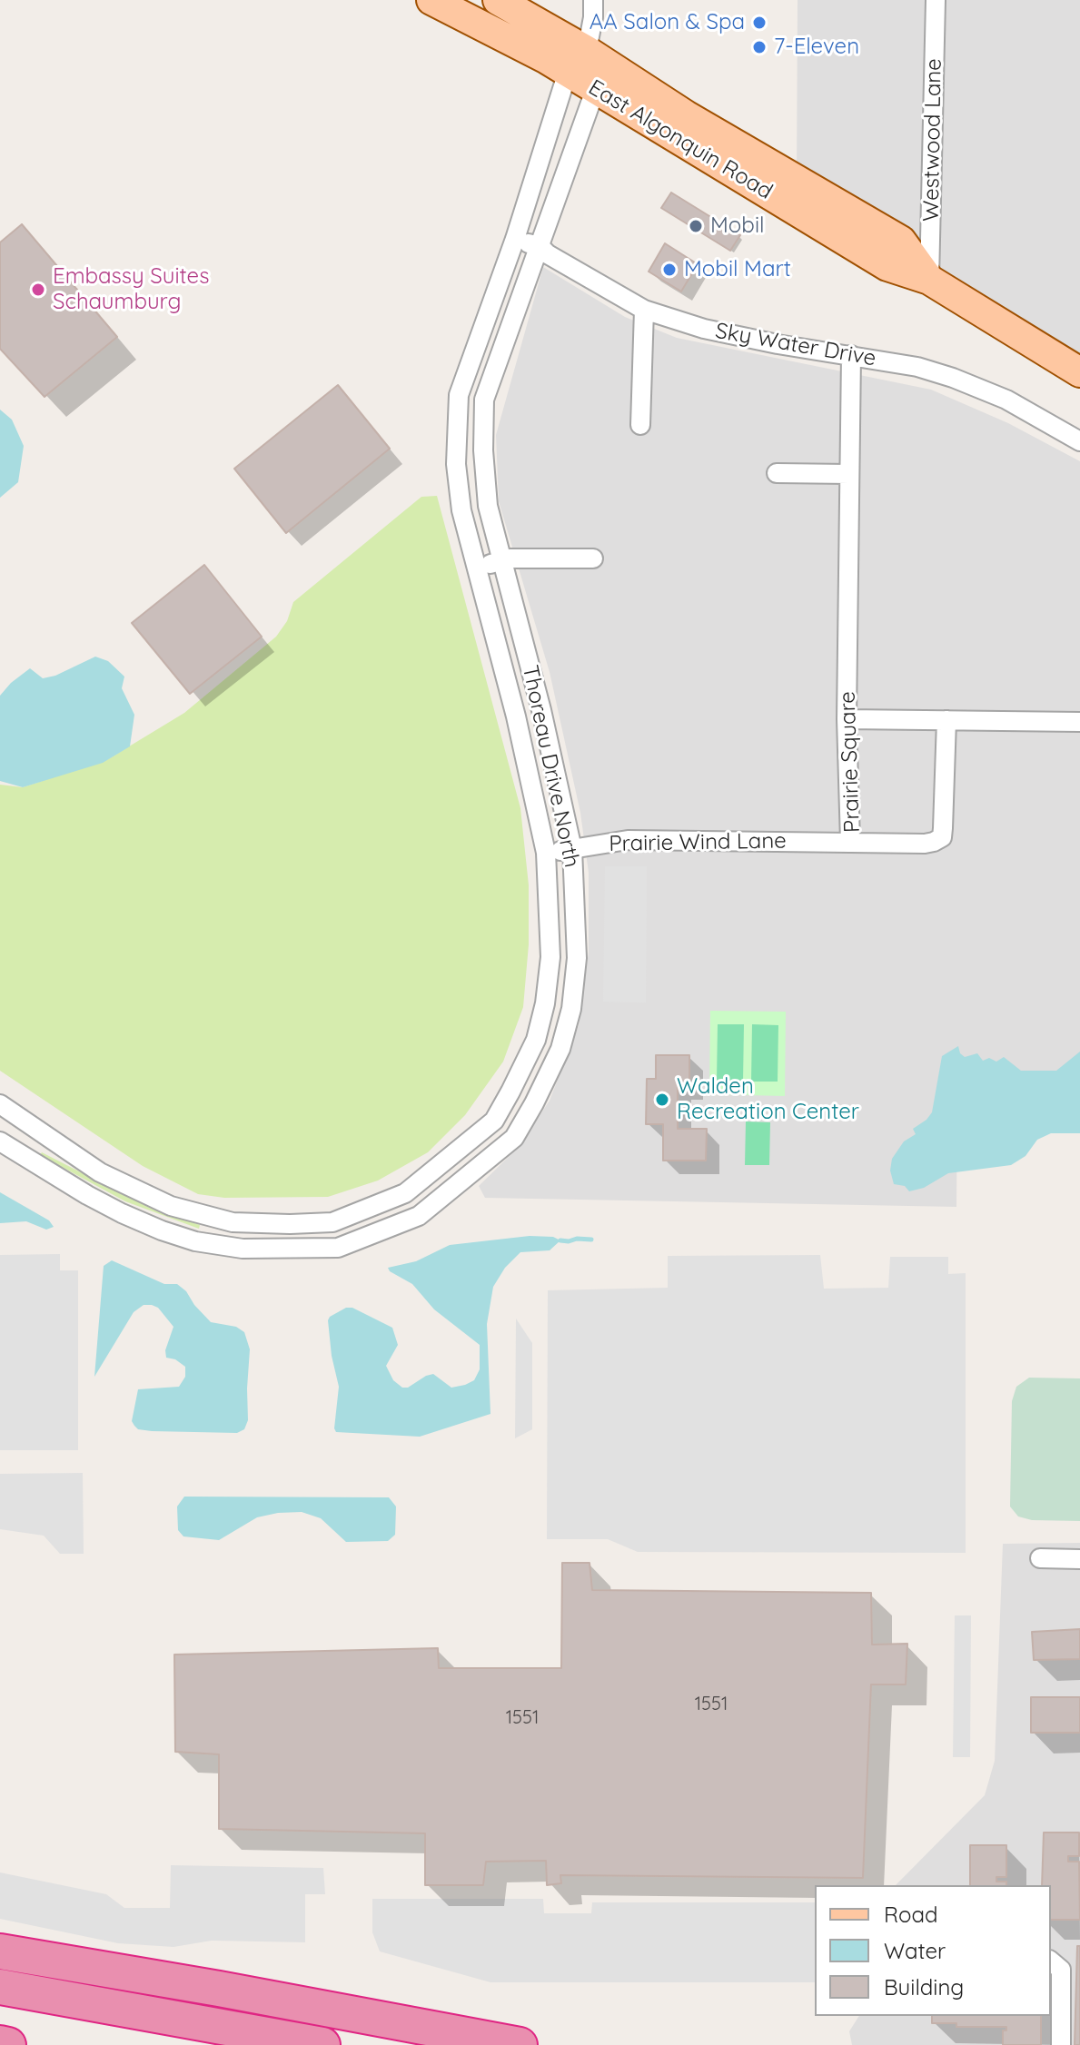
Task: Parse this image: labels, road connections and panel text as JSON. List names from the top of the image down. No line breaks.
{"streets":{"main road":["East Algonquin Road"],"street":["Westwood Lane","Sky Water Drive","Prairie Square","Thoreau Drive North","Prairie Wind Lane"]},"crossings":[["East Algonquin Road","Westwood Lane"],["East Algonquin Road","Thoreau Drive North"],["Sky Water Drive","Thoreau Drive North"],["Prairie Square","Prairie Wind Lane"],["Thoreau Drive North","Prairie Wind Lane"]],"places":["AA Salon & Spa","7-Eleven","Mobil","Mobil Mart","Embassy Suites Schaumburg","Walden Recreation Center"],"house_numbers":["1551","1551"],"legend":["Road","Water","Building"]}
